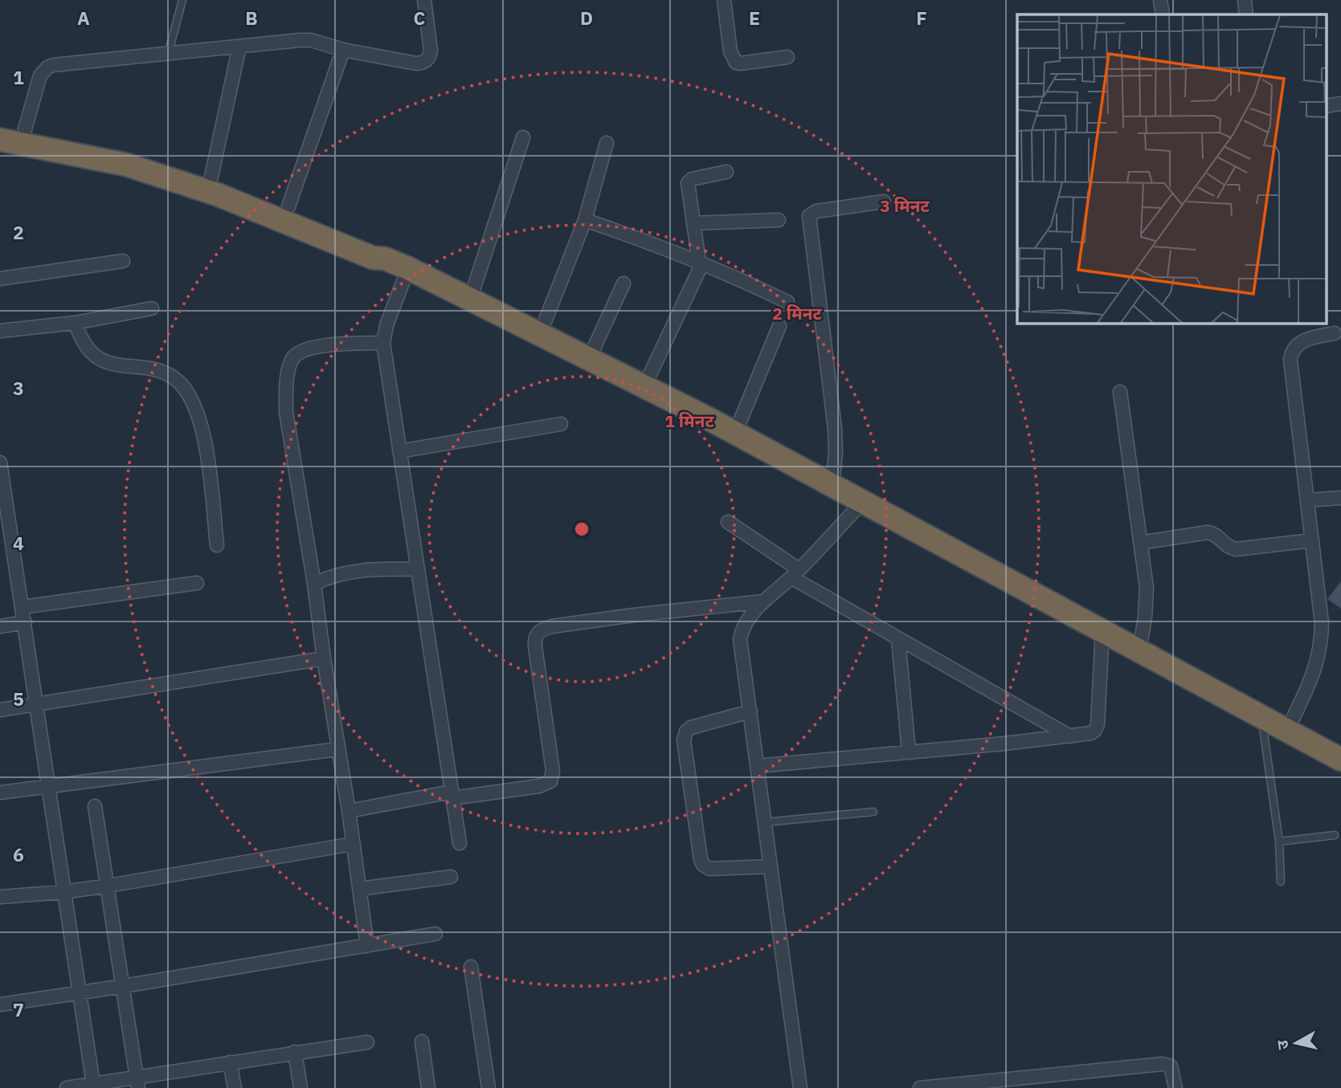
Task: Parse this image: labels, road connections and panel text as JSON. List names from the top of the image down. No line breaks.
{"north":"left","grid":{"columns":["A","B","C","D","E","F"],"rows":["1","2","3","4","5","6","7"]},"rings":["3 मिनट","2 मिनट","1 मिनट"]}
